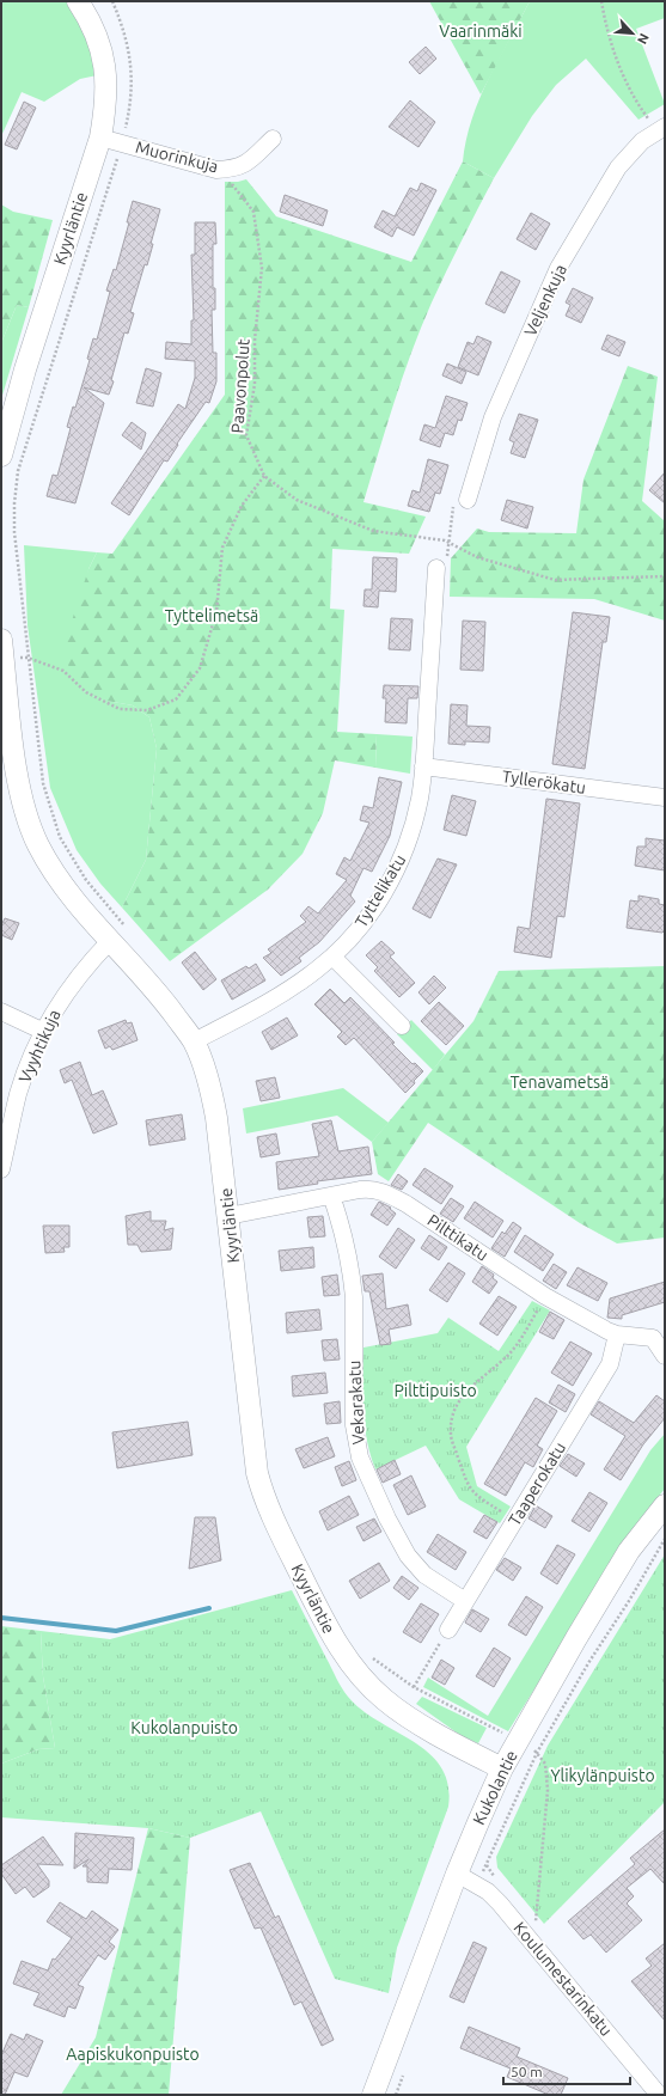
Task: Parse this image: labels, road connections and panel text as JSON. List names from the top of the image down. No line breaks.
{"streets":{"street":["Muorinkuja","Kyyrläntie","Veljenkuja","Tyllerökatu","Tyttelikatu","Vyyhtikuja","Pilttikatu","Vekarakatu","Taaperokatu","Kukolantie","Koulumestarinkatu"],"path":["Paavonpolut"]},"crossings":[["Muorinkuja","Kyyrläntie"],["Muorinkuja","Paavonpolut"],["Kyyrläntie","Tyttelikatu"],["Kyyrläntie","Vyyhtikuja"],["Kyyrläntie","Pilttikatu"],["Kyyrläntie","Kukolantie"],["Tyllerökatu","Tyttelikatu"],["Pilttikatu","Vekarakatu"],["Pilttikatu","Taaperokatu"],["Vekarakatu","Taaperokatu"],["Kukolantie","Koulumestarinkatu"]],"parks":["Vaarinmäki","Tyttelimetsä","Tenavametsä","Pilttipuisto","Kukolanpuisto","Ylikylänpuisto","Aapiskukonpuisto"],"scale_bar":"50 m","north":"bottom right"}
